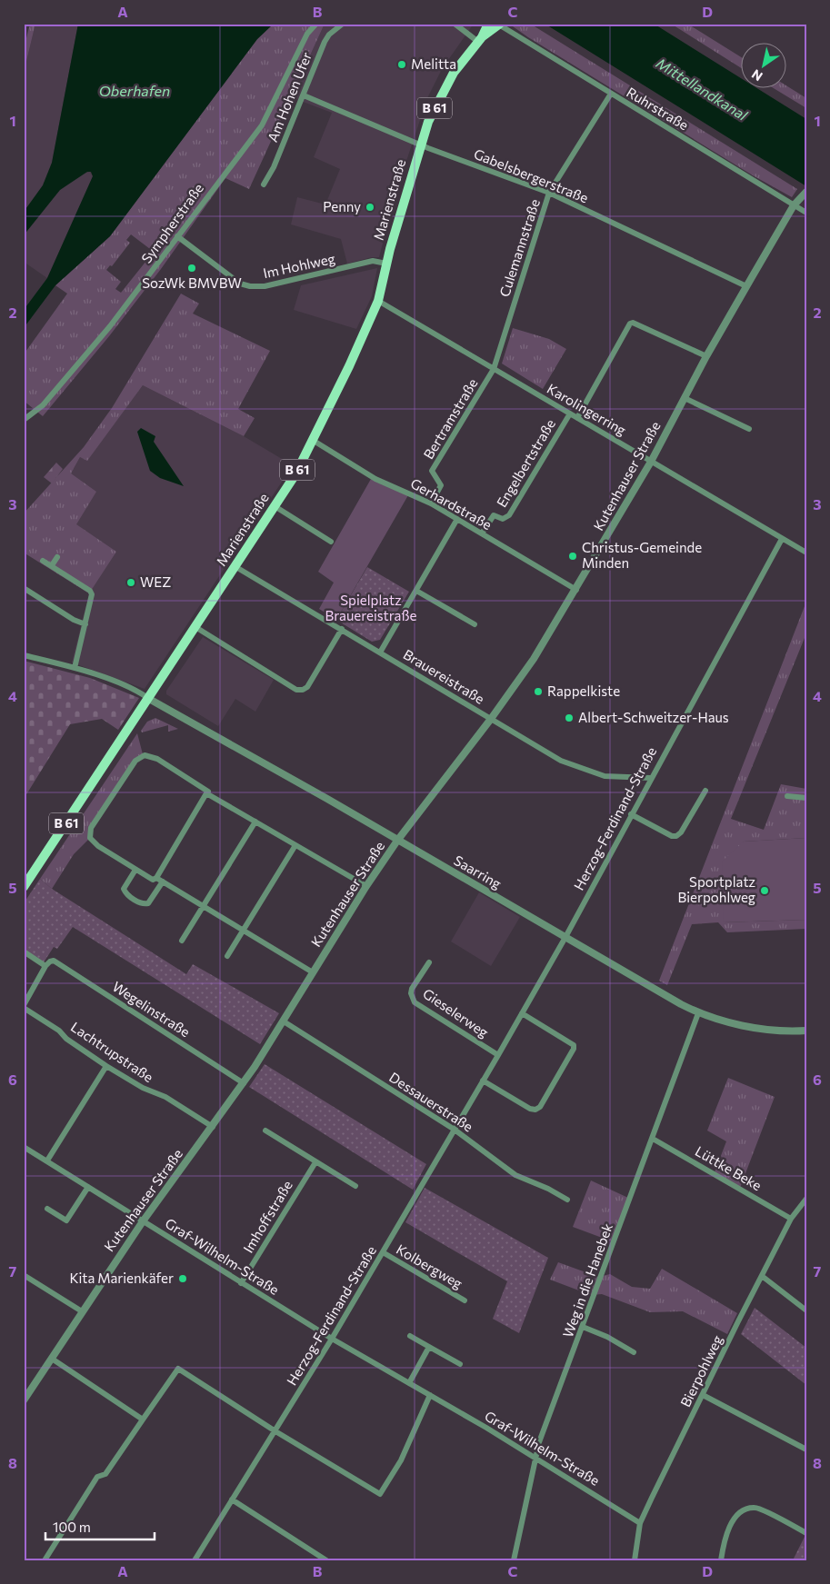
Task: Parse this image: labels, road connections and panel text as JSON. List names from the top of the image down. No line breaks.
{"streets":{"main road":["B 61","Marienstraße"],"street":["Am Hohen Ufer","Ruhrstraße","Gabelsbergerstraße","Sympherstraße","Culemannstraße","Im Hohlweg","Karolingerring","Bertramstraße","Engelbertstraße","Kutenhauser Straße","Gerhardstraße","Brauereistraße","Herzog-Ferdinand-Straße","Saarring","Wegelinstraße","Gieselerweg","Lachtrupstraße","Dessauerstraße","Lüttke Beke","Imhoffstraße","Graf-Wilhelm-Straße","Kolbergweg","Weg in die Hanebek","Bierpohlweg"]},"crossings":[["Am Hohen Ufer","Gabelsbergerstraße"],["Ruhrstraße","Marienstraße"],["Ruhrstraße","Culemannstraße"],["Ruhrstraße","Kutenhauser Straße"],["Gabelsbergerstraße","Marienstraße"],["Gabelsbergerstraße","Culemannstraße"],["Gabelsbergerstraße","Kutenhauser Straße"],["Marienstraße","Im Hohlweg"],["Marienstraße","Karolingerring"],["Marienstraße","Gerhardstraße"],["Marienstraße","Brauereistraße"],["Marienstraße","Saarring"],["Sympherstraße","Im Hohlweg"],["Culemannstraße","Karolingerring"],["Culemannstraße","Bertramstraße"],["Karolingerring","Bertramstraße"],["Karolingerring","Engelbertstraße"],["Karolingerring","Kutenhauser Straße"],["Karolingerring","Herzog-Ferdinand-Straße"],["Bertramstraße","Gerhardstraße"],["Engelbertstraße","Gerhardstraße"],["Kutenhauser Straße","Gerhardstraße"],["Kutenhauser Straße","Brauereistraße"],["Kutenhauser Straße","Saarring"],["Kutenhauser Straße","Wegelinstraße"],["Kutenhauser Straße","Lachtrupstraße"],["Kutenhauser Straße","Dessauerstraße"],["Kutenhauser Straße","Graf-Wilhelm-Straße"],["Brauereistraße","Herzog-Ferdinand-Straße"],["Herzog-Ferdinand-Straße","Saarring"],["Herzog-Ferdinand-Straße","Gieselerweg"],["Herzog-Ferdinand-Straße","Dessauerstraße"],["Herzog-Ferdinand-Straße","Graf-Wilhelm-Straße"],["Herzog-Ferdinand-Straße","Kolbergweg"],["Saarring","Weg in die Hanebek"],["Lüttke Beke","Weg in die Hanebek"],["Lüttke Beke","Bierpohlweg"],["Imhoffstraße","Graf-Wilhelm-Straße"],["Graf-Wilhelm-Straße","Weg in die Hanebek"],["Graf-Wilhelm-Straße","Bierpohlweg"]],"water":["Mittellandkanal","Oberhafen"],"parks":["Spielplatz Brauereistraße"],"places":["Melitta","Penny","SozWk BMVBW","Christus-Gemeinde Minden","WEZ","Rappelkiste","Albert-Schweitzer-Haus","Sportplatz Bierpohlweg","Kita Marienkäfer"],"scale_bar":"100 m","north":"bottom left","grid":{"columns":["A","B","C","D"],"rows":["1","2","3","4","5","6","7","8"]}}
